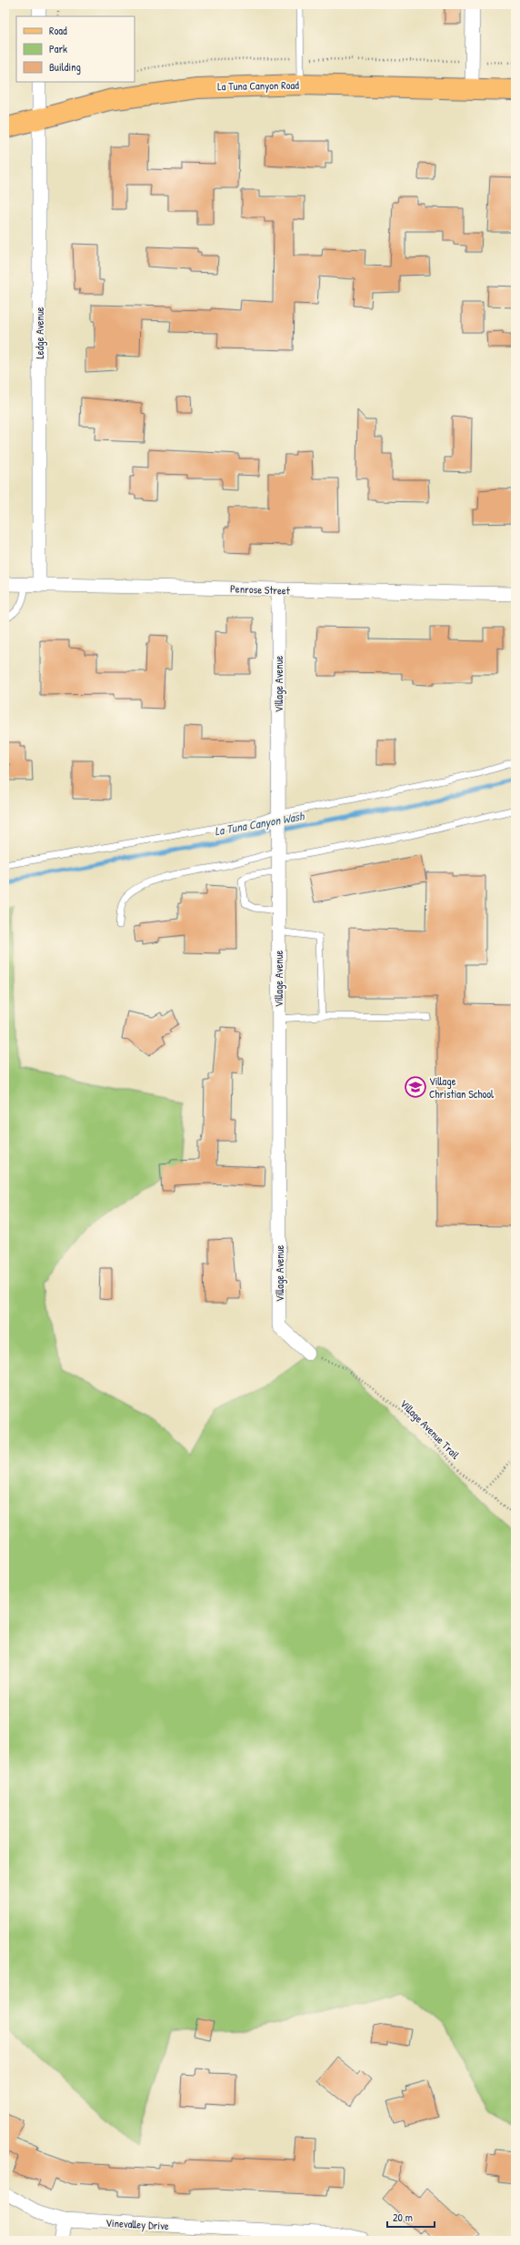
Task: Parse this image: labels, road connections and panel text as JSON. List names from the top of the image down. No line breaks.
{"streets":{"main road":["La Tuna Canyon Road"],"street":["Ledge Avenue","Penrose Street","Village Avenue","Vinevalley Drive"],"path":["Village Avenue Trail"]},"crossings":[["La Tuna Canyon Road","Ledge Avenue"],["Ledge Avenue","Penrose Street"],["Penrose Street","Village Avenue"],["Village Avenue","Village Avenue Trail"]],"water":["La Tuna Canyon Wash"],"places":{"school or university":["Village Christian School"]},"legend":["Road","Park","Building"],"scale_bar":"20 m"}
